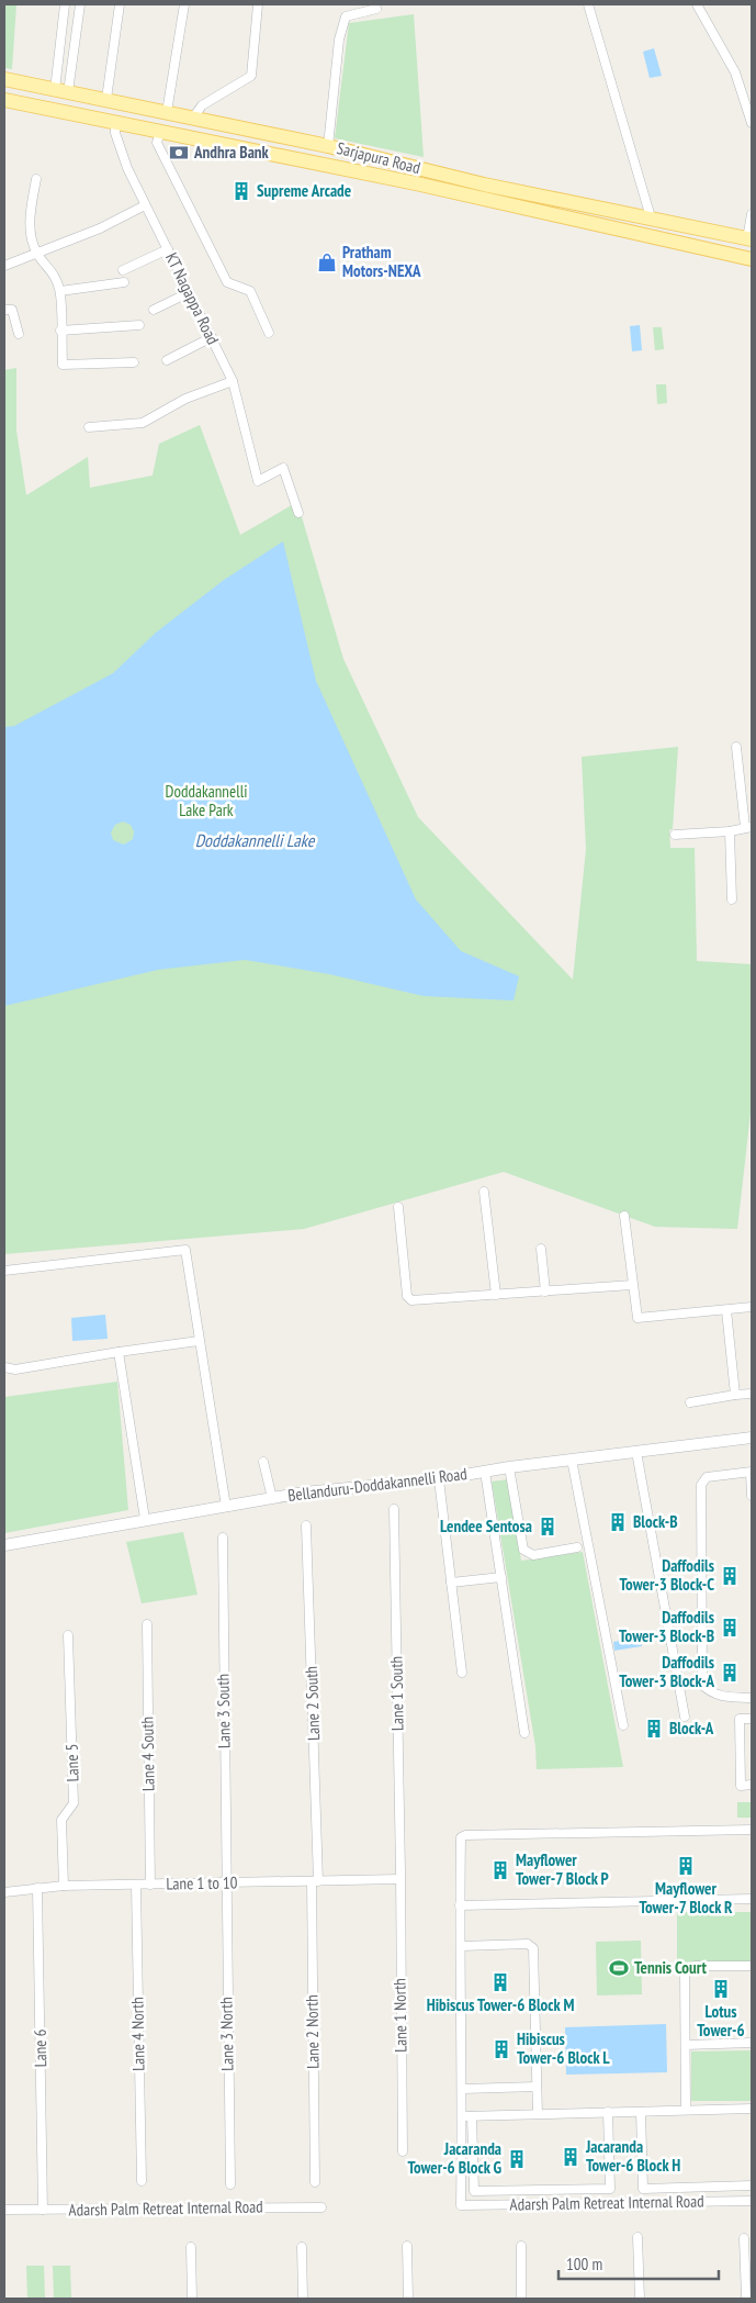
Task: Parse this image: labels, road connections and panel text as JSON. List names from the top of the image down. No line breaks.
{"streets":{"main road":["Sarjapura Road"],"street":["KT Nagappa Road","Bellanduru-Doddakannelli Road","Lane 1 South","Lane 2 South","Lane 3 South","Lane 4 South","Lane 5","Lane 1 to 10","Lane 1 North","Lane 2 North","Lane 4 North","Lane 3 North","Lane 6","Adarsh Palm Retreat Internal Road"]},"crossings":[["Sarjapura Road","KT Nagappa Road"],["Lane 1 South","Lane 1 to 10"],["Lane 1 South","Lane 1 North"],["Lane 2 South","Lane 1 to 10"],["Lane 2 South","Lane 2 North"],["Lane 3 South","Lane 1 to 10"],["Lane 3 South","Lane 3 North"],["Lane 4 South","Lane 1 to 10"],["Lane 5","Lane 1 to 10"],["Lane 1 to 10","Lane 1 North"],["Lane 1 to 10","Lane 2 North"],["Lane 1 to 10","Lane 4 North"],["Lane 1 to 10","Lane 3 North"],["Lane 1 to 10","Lane 6"],["Lane 6","Adarsh Palm Retreat Internal Road"]],"water":["Doddakannelli Lake"],"parks":["Doddakannelli Lake Park"],"places":{"bank":["Andhra Bank"],"building":["Supreme Arcade","Block-B","Lendee Sentosa","Daffodils Tower-3 Block-C","Daffodils Tower-3 Block-B","Daffodils Tower-3 Block-A","Block-A","Mayflower Tower-7 Block R","Mayflower Tower-7 Block P","Hibiscus Tower-6 Block M","Lotus Tower-6","Hibiscus Tower-6 Block L","Jacaranda Tower-6 Block H","Jacaranda Tower-6 Block G"],"shop":["Pratham Motors-NEXA"],"sports":["Tennis Court"]},"scale_bar":"100 m"}
